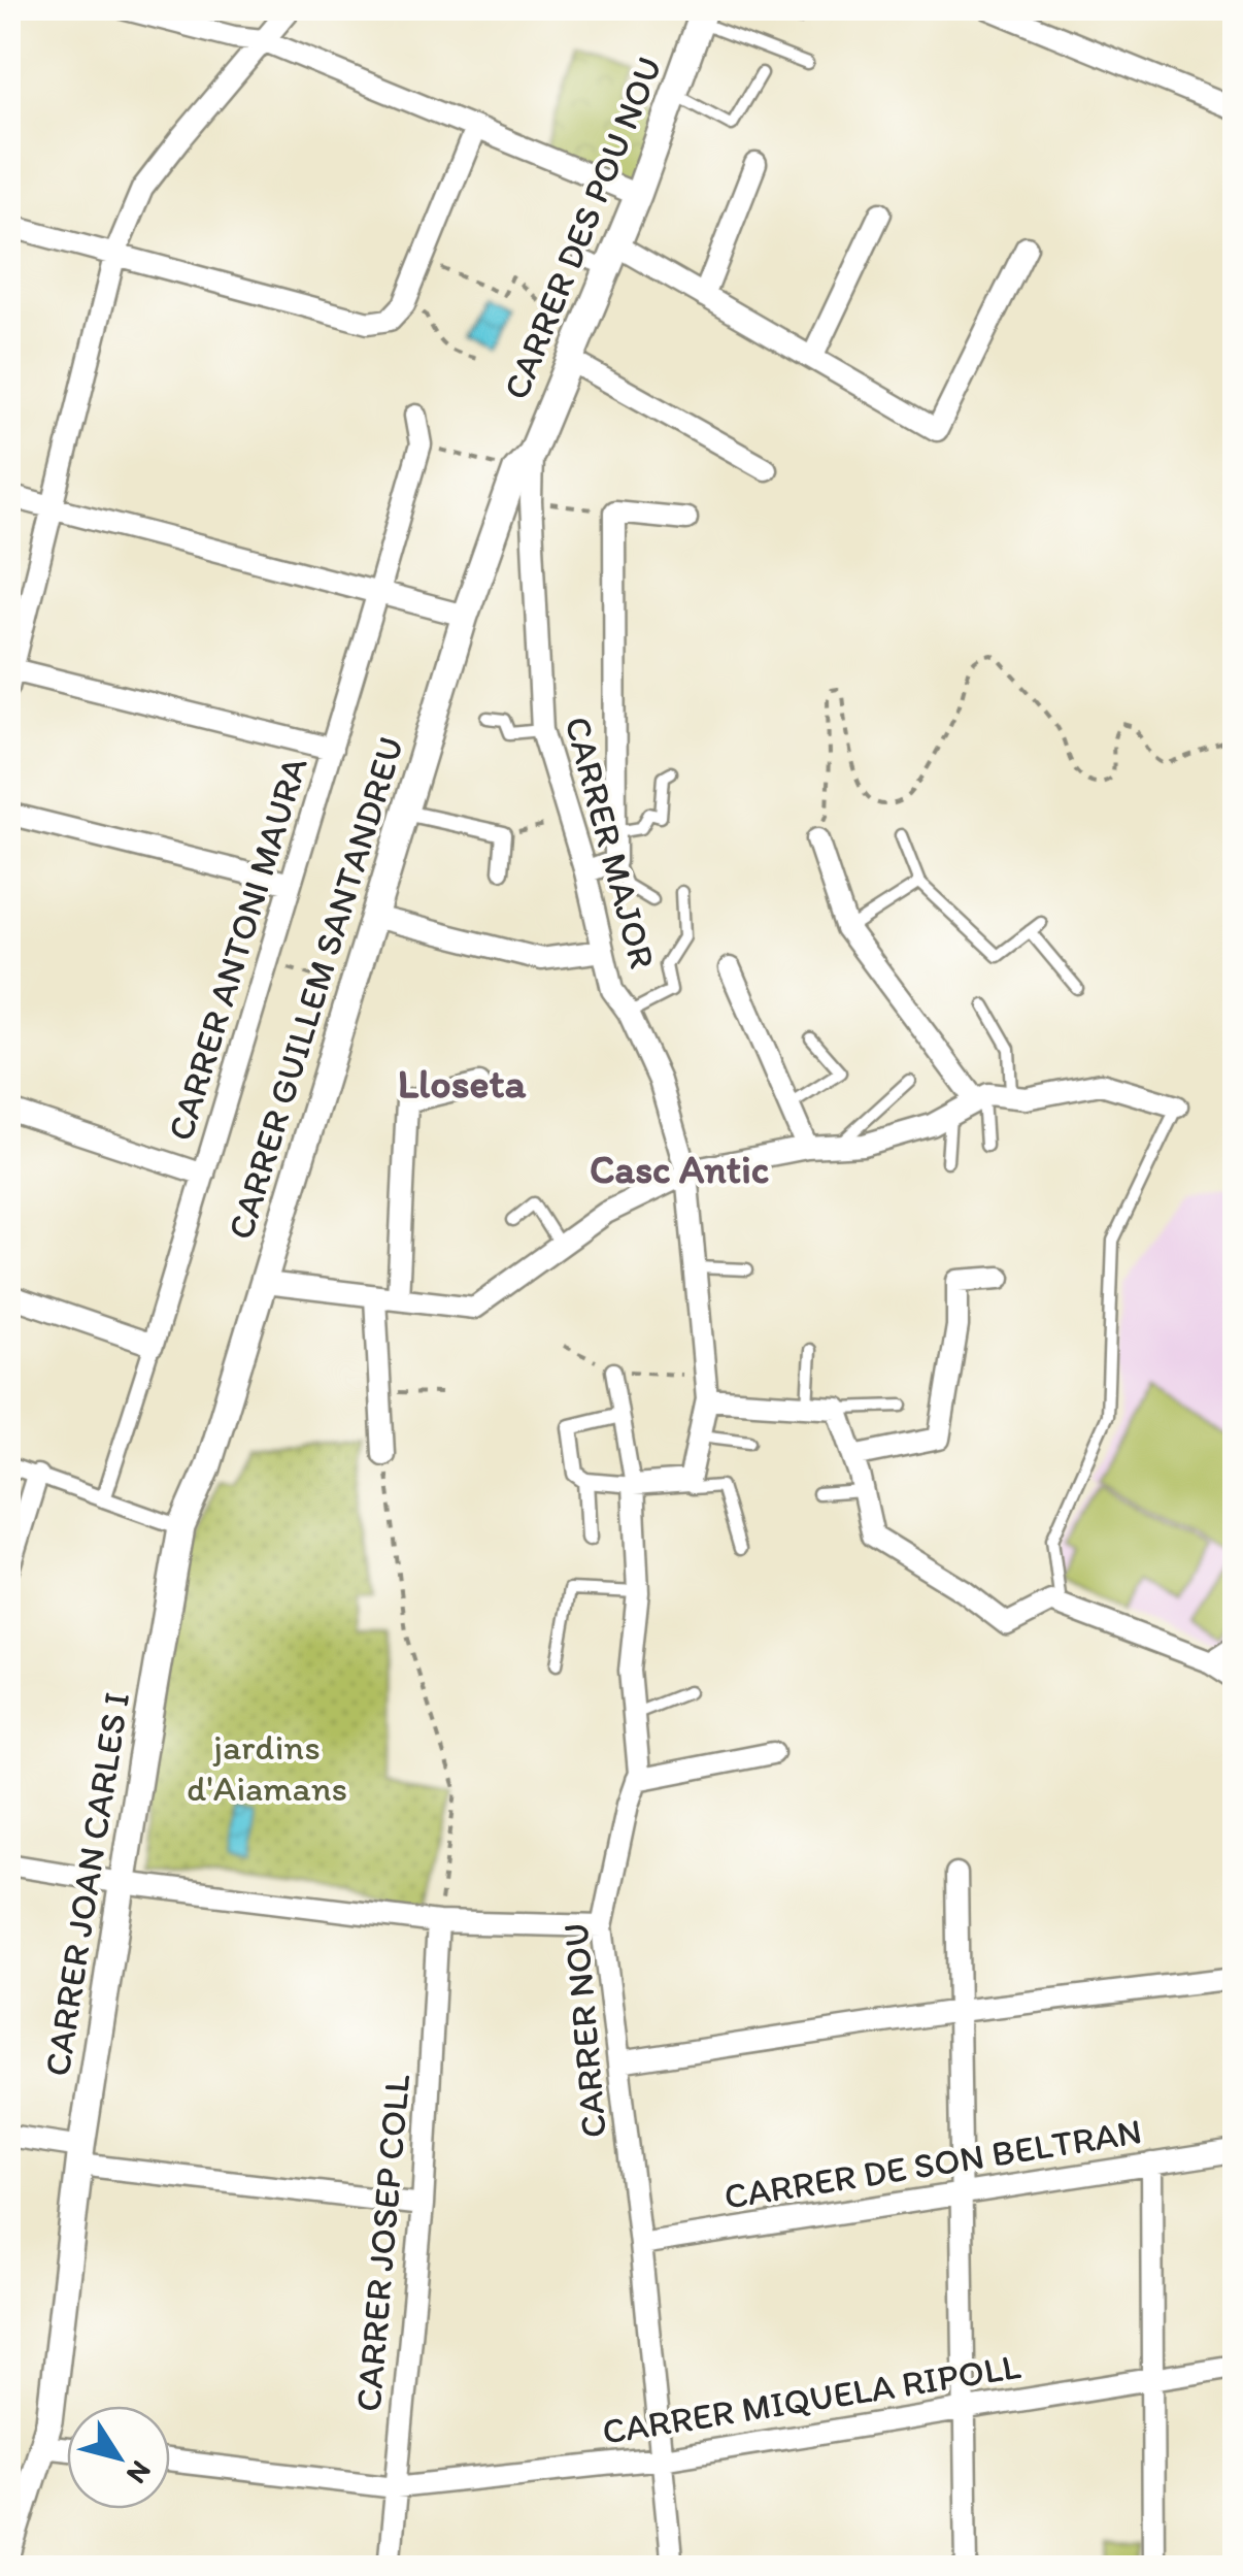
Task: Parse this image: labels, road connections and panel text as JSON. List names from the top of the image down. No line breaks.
{"streets":{"street":["CARRER DES POU NOU","CARRER MAJOR","CARRER ANTONI MAURA","CARRER GUILLEM SANTANDREU","CARRER JOAN CARLES I","CARRER NOU","CARRER DE SON BELTRAN","CARRER JOSEP COLL","CARRER MIQUELA RIPOLL"]},"crossings":[["CARRER DES POU NOU","CARRER MAJOR"],["CARRER DES POU NOU","CARRER GUILLEM SANTANDREU"],["CARRER MAJOR","CARRER GUILLEM SANTANDREU"],["CARRER GUILLEM SANTANDREU","CARRER JOAN CARLES I"],["CARRER NOU","CARRER DE SON BELTRAN"],["CARRER NOU","CARRER MIQUELA RIPOLL"],["CARRER JOSEP COLL","CARRER MIQUELA RIPOLL"]],"districts":["Lloseta","Casc Antic"],"parks":["jardins d'Aiamans"],"north":"bottom right"}
